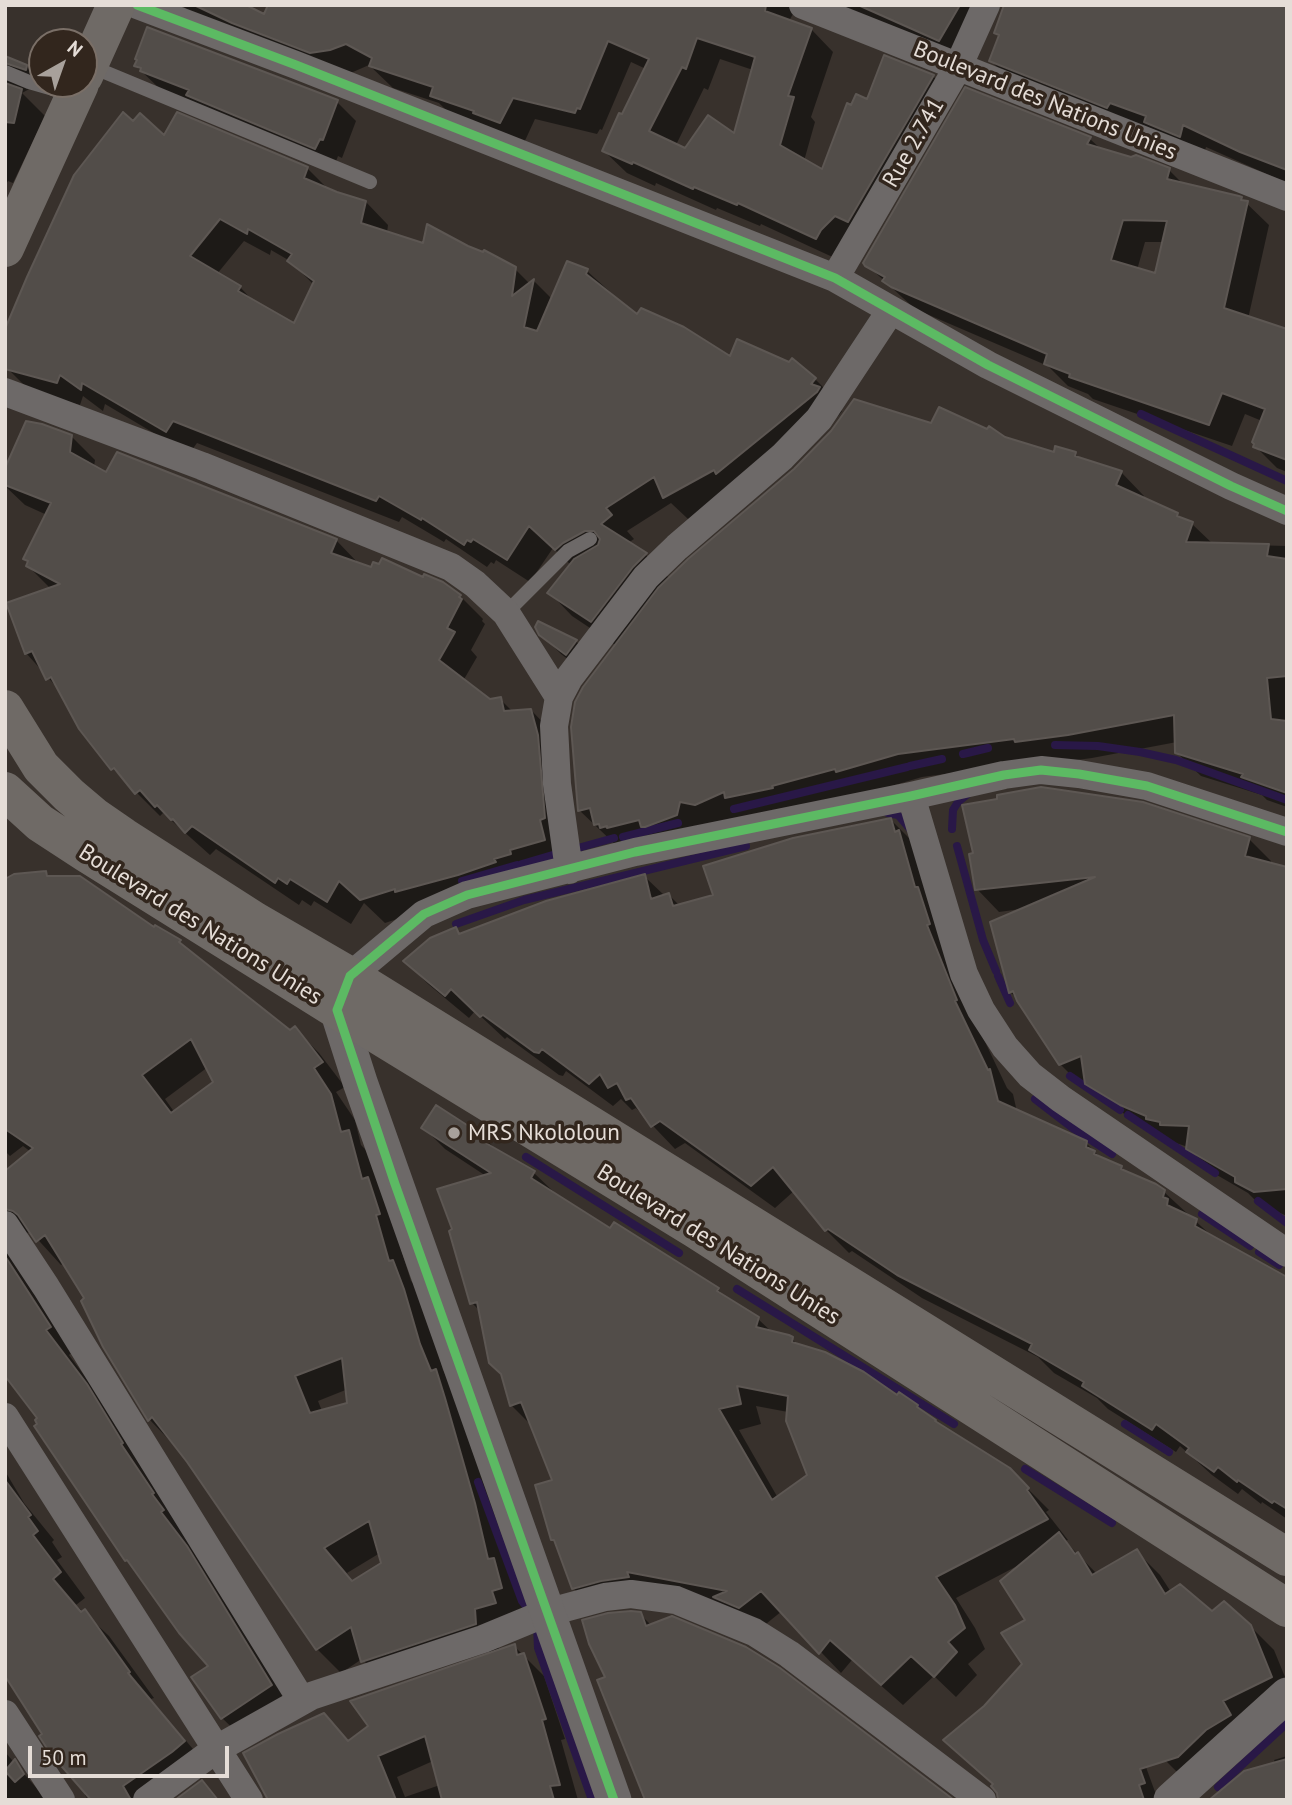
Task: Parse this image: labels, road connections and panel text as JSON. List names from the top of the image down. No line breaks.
{"streets":{"main road":["Boulevard des Nations Unies"],"street":["Rue 2.741"]},"crossings":[["Boulevard des Nations Unies","Rue 2.741"]],"places":["MRS Nkololoun"],"scale_bar":"50 m","north":"top right"}
